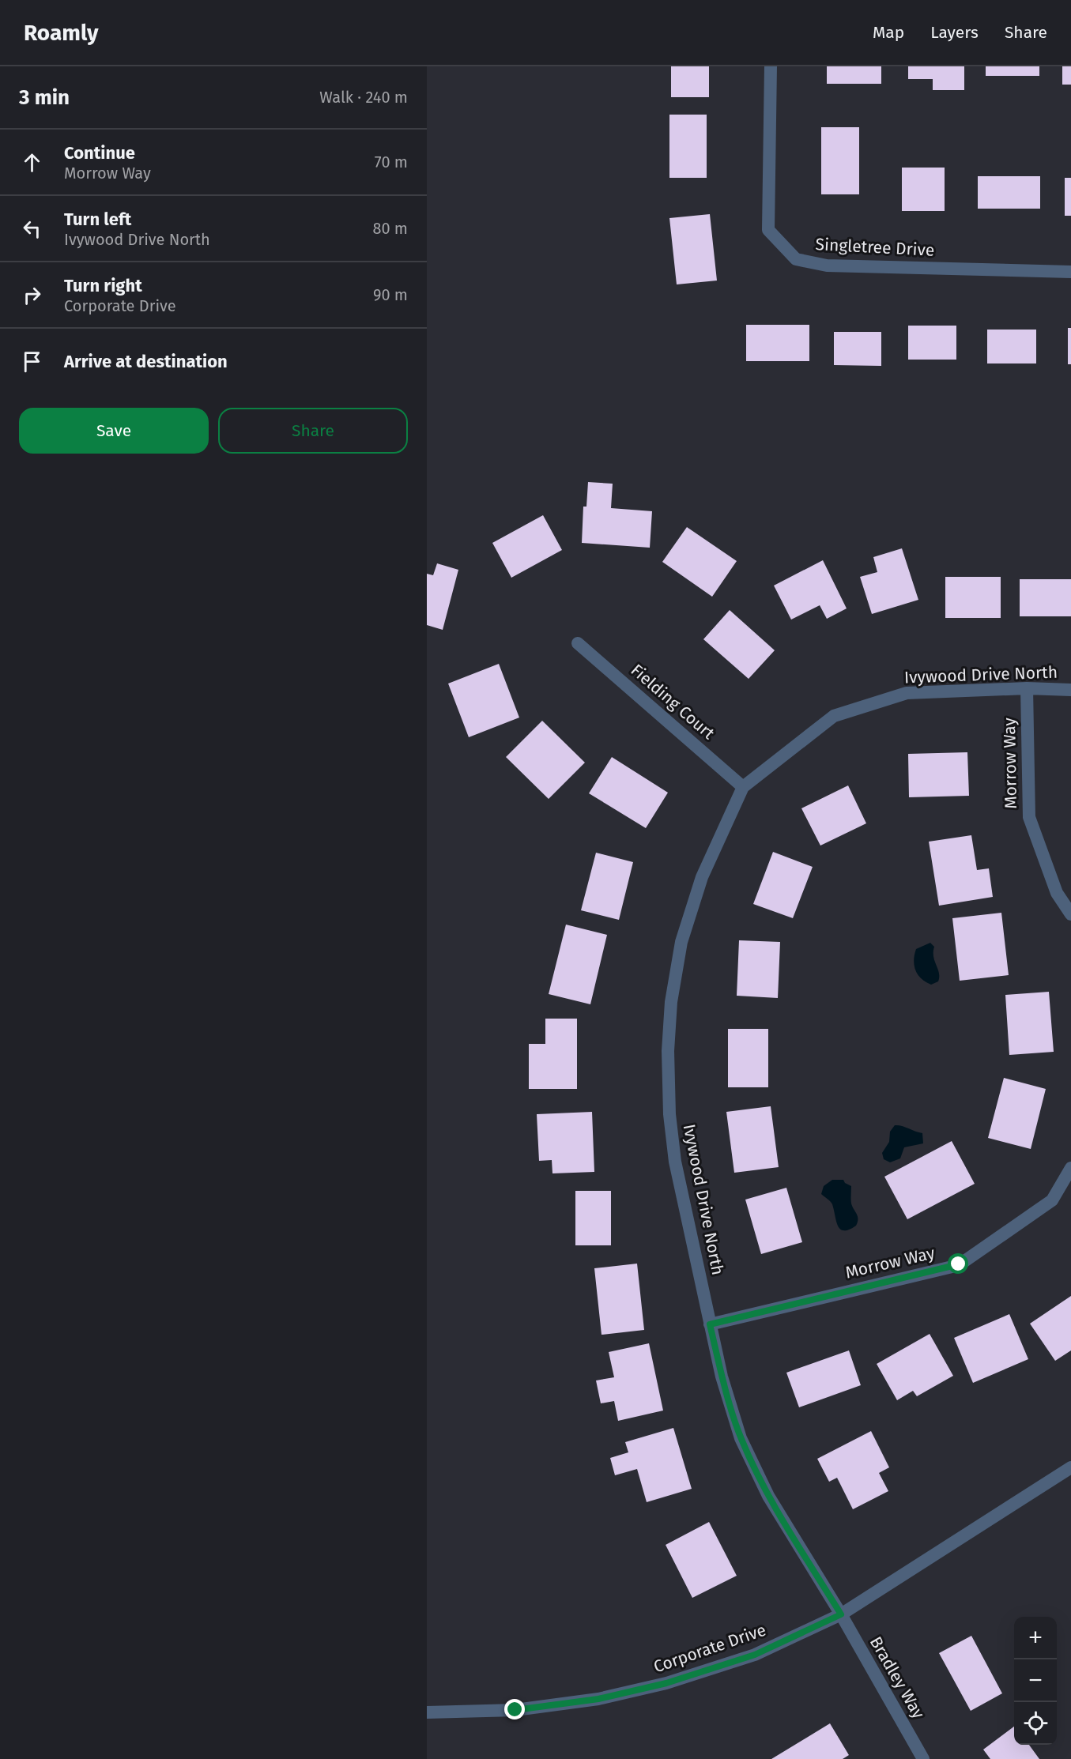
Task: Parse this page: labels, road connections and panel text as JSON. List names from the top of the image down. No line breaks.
{"streets":{"street":["Singletree Drive","Ivywood Drive North","Fielding Court","Morrow Way","Corporate Drive","Bradley Way"]},"crossings":[["Ivywood Drive North","Fielding Court"],["Ivywood Drive North","Morrow Way"],["Ivywood Drive North","Corporate Drive"],["Ivywood Drive North","Bradley Way"],["Corporate Drive","Bradley Way"]],"page":{"header":"Roamly","nav":["Map","Layers","Share"],"heading":["3 min","Walk · 240 m"],"list":[["Continue","Morrow Way","70 m"],["Turn left","Ivywood Drive North","80 m"],["Turn right","Corporate Drive","90 m"],"Arrive at destination"],"buttons":["Save","Share"],"map_buttons":["+","−"]}}
